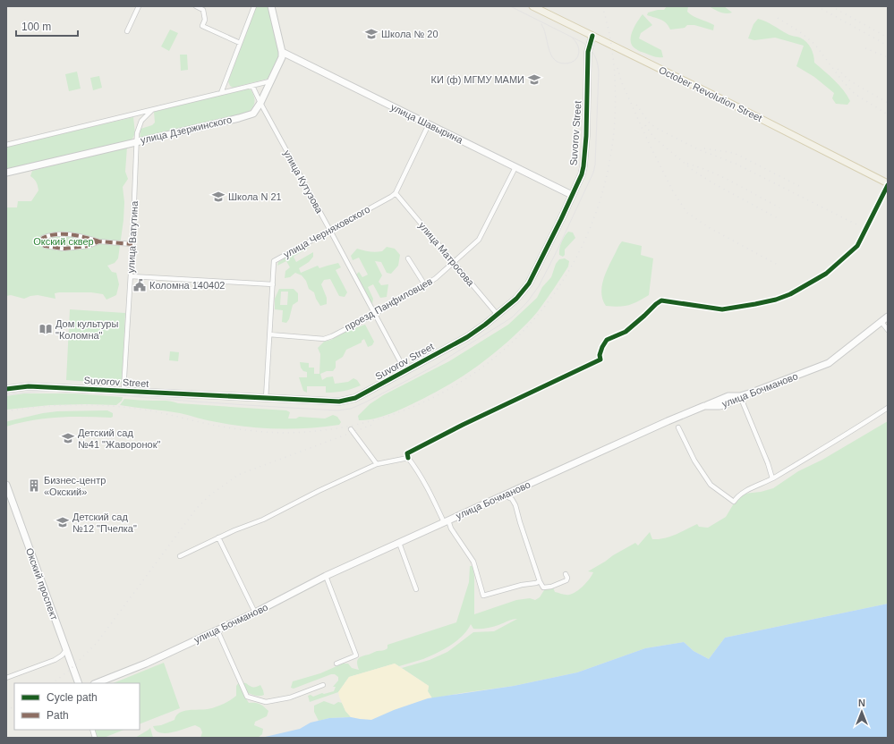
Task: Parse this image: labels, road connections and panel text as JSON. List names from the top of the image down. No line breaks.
{"streets":{"main road":["October Revolution Street"],"street":["улица Шавырина","улица Дзержинского","Suvorov Street","улица Кутузова","улица Черняховского","улица Ватутина","улица Матросова","проезд Панфиловцев","улица Бочманово","Окский проспект"]},"crossings":[["October Revolution Street","Suvorov Street"],["улица Шавырина","улица Дзержинского"],["улица Шавырина","Suvorov Street"],["улица Шавырина","проезд Панфиловцев"],["улица Дзержинского","улица Кутузова"],["улица Дзержинского","улица Ватутина"],["Suvorov Street","улица Кутузова"],["Suvorov Street","улица Черняховского"],["Suvorov Street","улица Ватутина"],["Suvorov Street","улица Матросова"],["улица Кутузова","улица Черняховского"],["улица Кутузова","проезд Панфиловцев"],["улица Черняховского","улица Матросова"],["улица Черняховского","проезд Панфиловцев"],["улица Матросова","проезд Панфиловцев"]],"parks":["Окский сквер"],"places":{"school or university":["Школа № 20","КИ (ф) МГМУ МАМИ","Школа N 21","Детский сад №41 \"Жаворонок\"","Детский сад №12 \"Пчелка\""],"public building":["Коломна 140402"],"library":["Дом культуры \"Коломна\""],"building":["Бизнес-центр «Окский»"]},"legend":["Cycle path","Path"],"scale_bar":"100 m","north":"top"}
